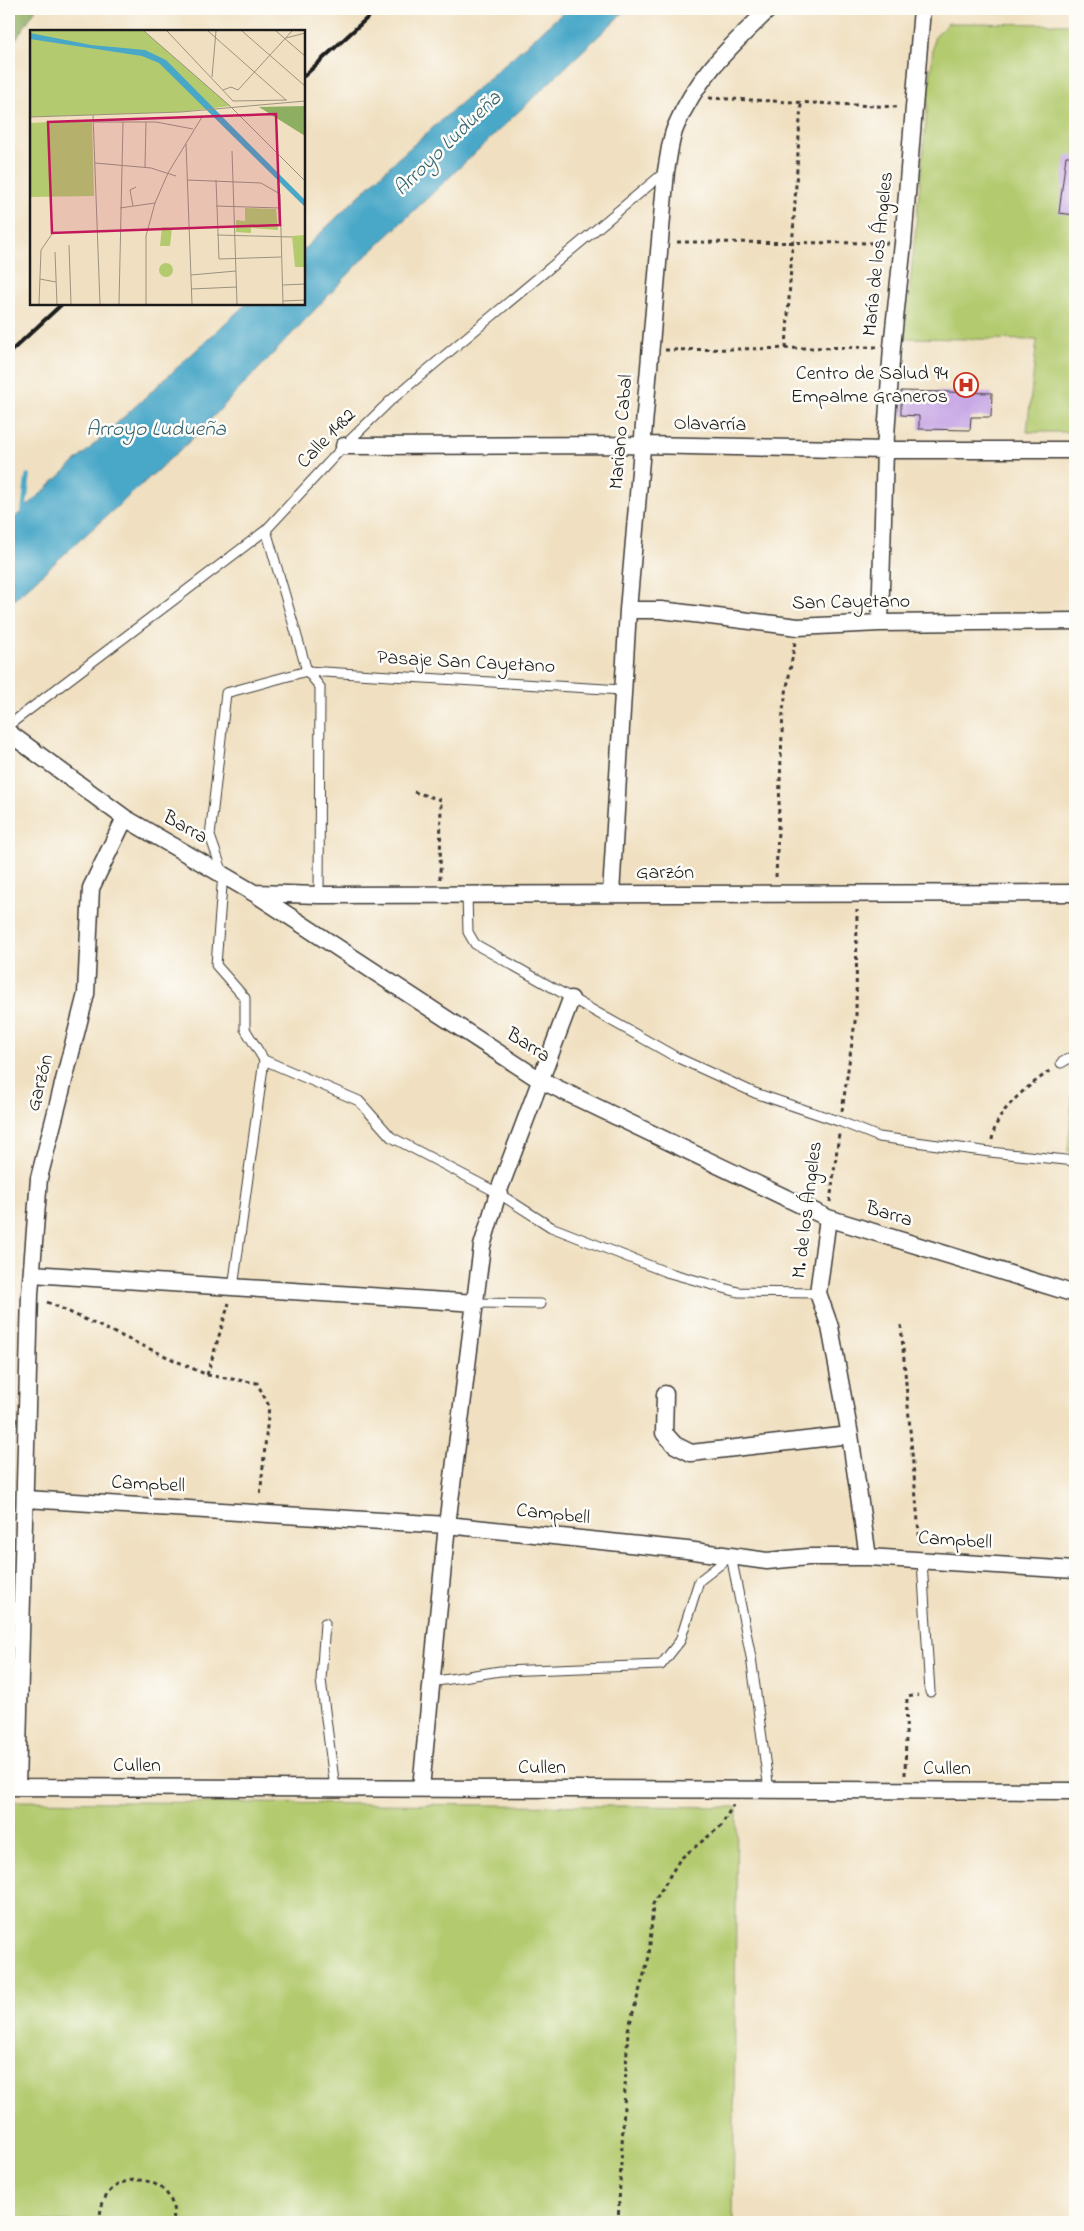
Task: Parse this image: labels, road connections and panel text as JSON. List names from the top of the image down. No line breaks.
{"streets":{"street":["María de los Ángeles","Olavarría","Mariano Cabal","San Cayetano","Barra","Garzón","M. de los Ángeles","Campbell","Cullen"],"lane":["Calle 1482","Pasaje San Cayetano"]},"crossings":[["María de los Ángeles","Olavarría"],["María de los Ángeles","San Cayetano"],["Olavarría","Mariano Cabal"],["Olavarría","Calle 1482"],["Mariano Cabal","Calle 1482"],["Mariano Cabal","San Cayetano"],["Mariano Cabal","Pasaje San Cayetano"],["Mariano Cabal","Garzón"],["Pasaje San Cayetano","Barra"],["Barra","Garzón"],["Barra","M. de los Ángeles"],["Garzón","M. de los Ángeles"],["Garzón","Campbell"],["Garzón","Cullen"],["M. de los Ángeles","Campbell"]],"water":["Arroyo Ludueña"],"places":{"hospital":["Centro de Salud 94 Empalme Graneros"]}}
